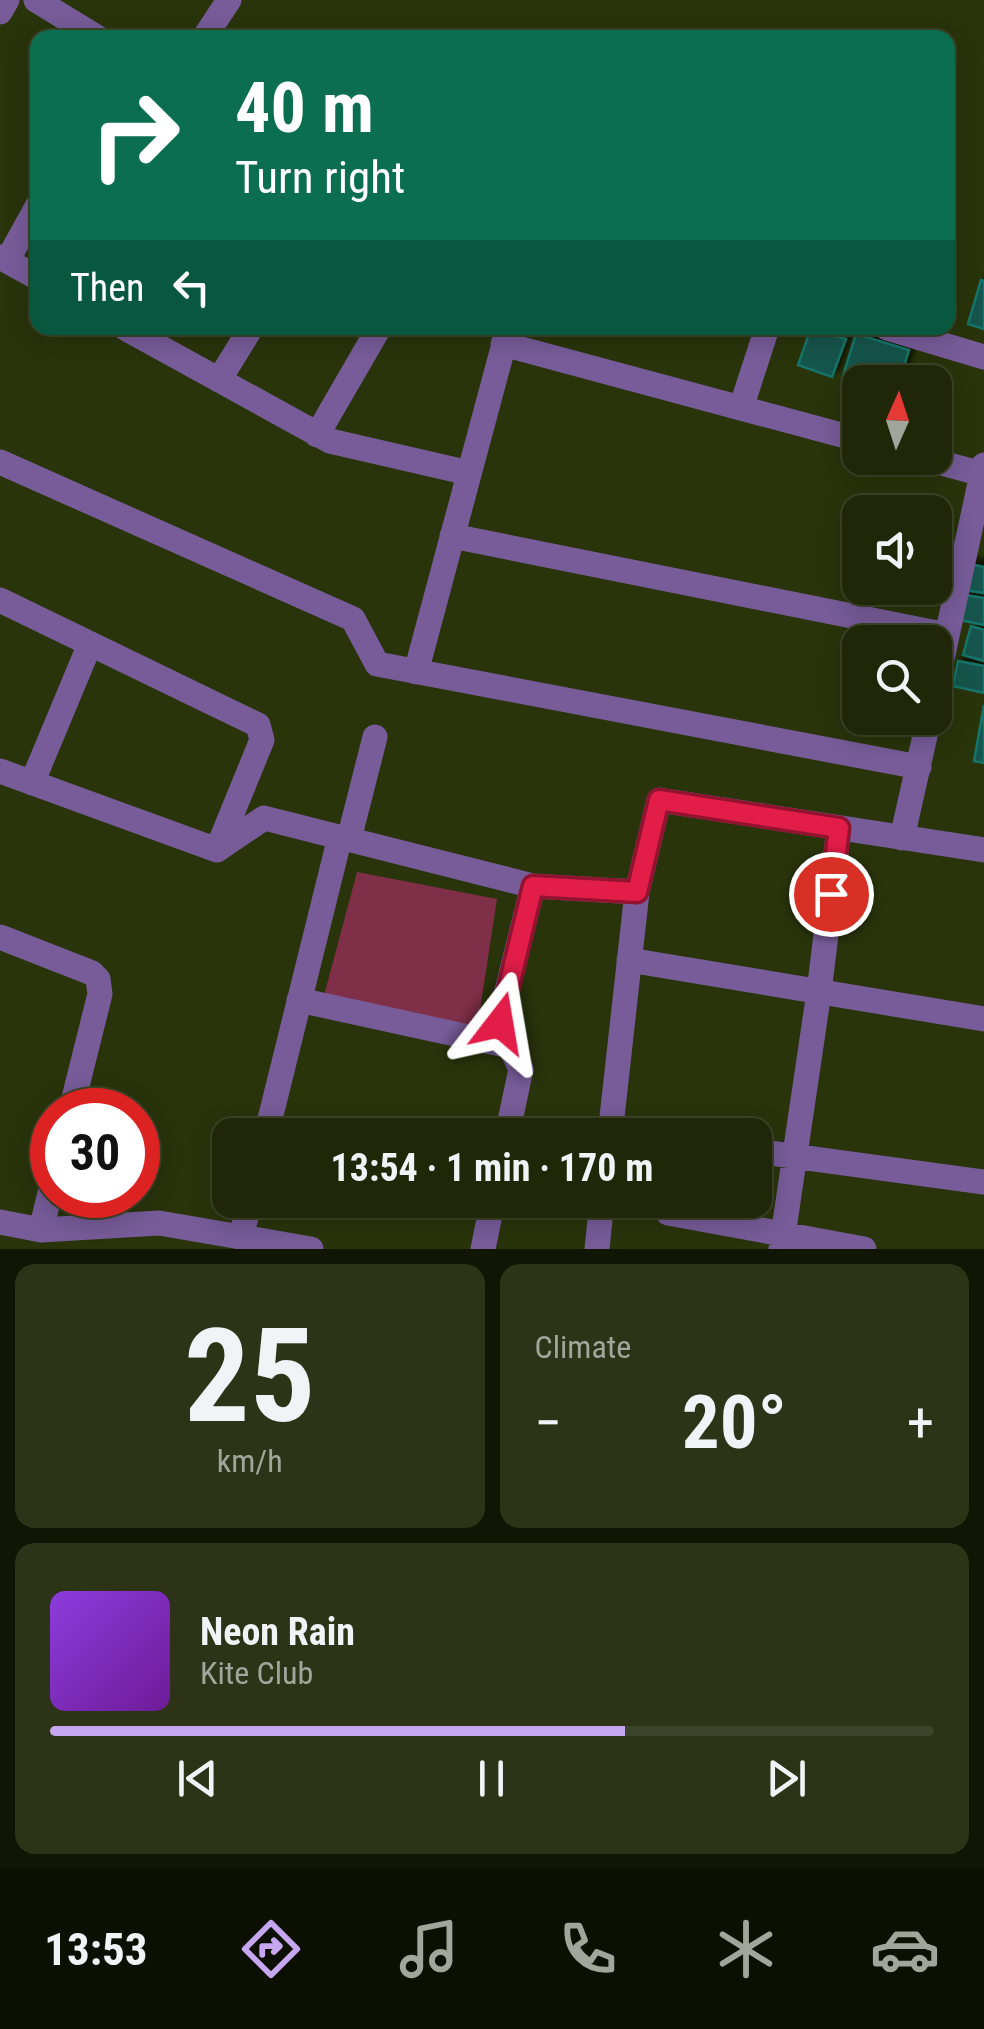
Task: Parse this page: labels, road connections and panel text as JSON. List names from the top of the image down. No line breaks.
{"north":"top","page":{"turn":["40 m","Turn right"],"then":"Then","limit":"30","trip":"13:54 · 1 min · 170 m","tile":[["25","km/h"],"Climate"],"heat":["−","20°","+"],"song":["Neon Rain","Kite Club"],"tabs":"13:53"}}
